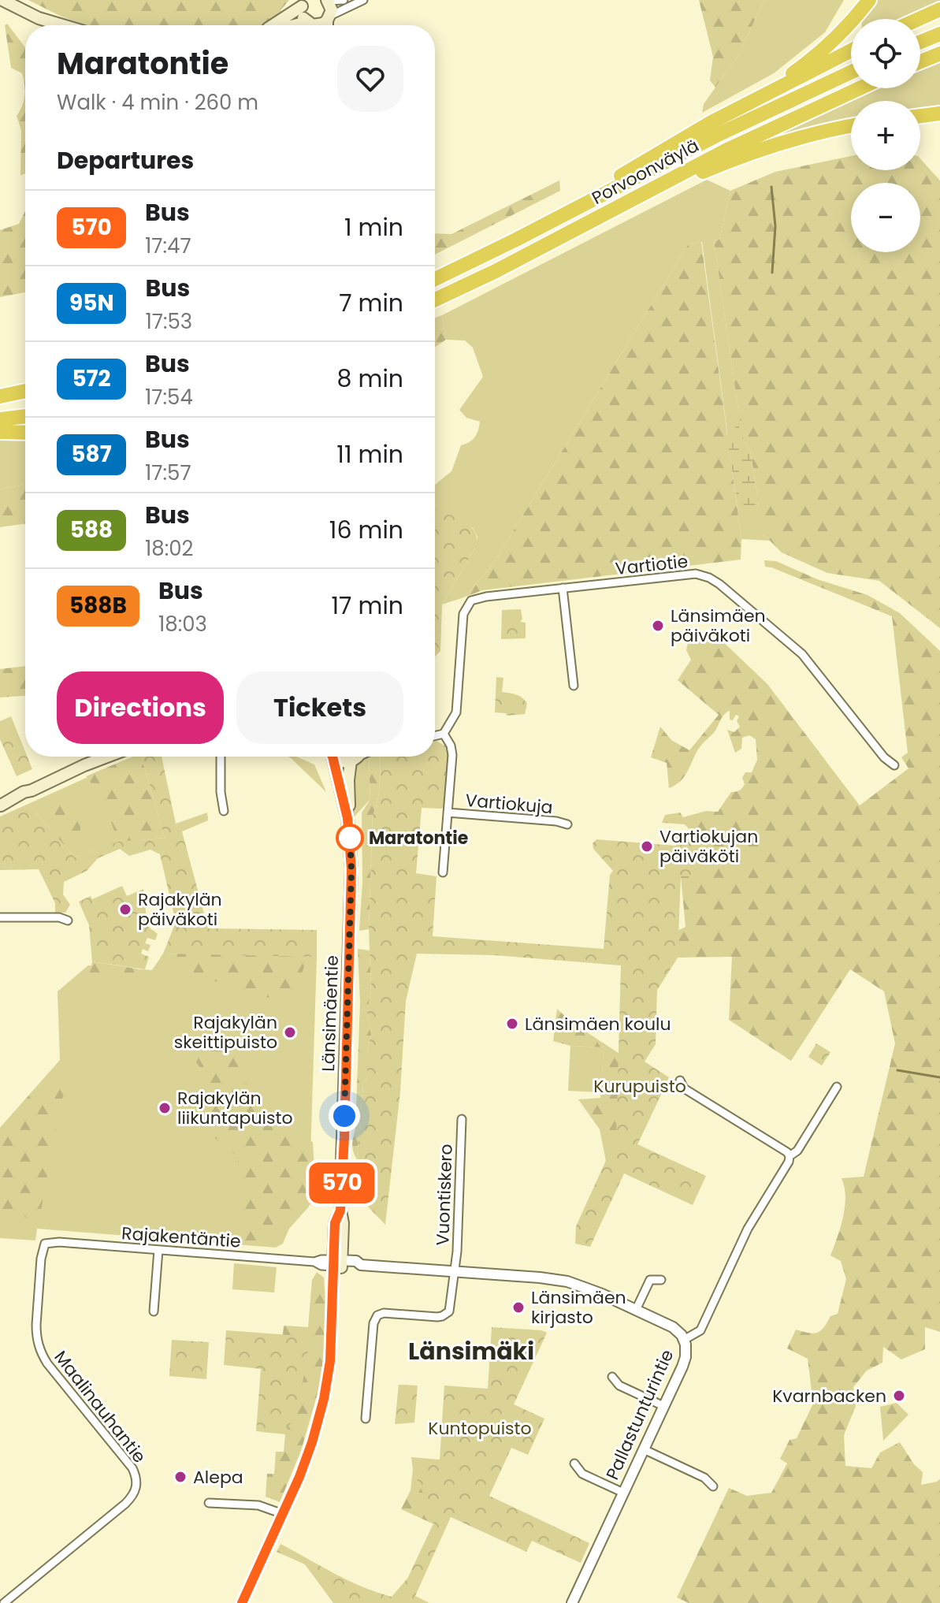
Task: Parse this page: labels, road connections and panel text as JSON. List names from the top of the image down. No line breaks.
{"streets":{"highway":["Porvoonväylä"],"main road":["Länsimäentie"],"street":["Vartiotie","Vartiokuja","Vuontiskero","Rajakentäntie","Maalinauhantie","Pallastunturintie"]},"crossings":[["Länsimäentie","Rajakentäntie"],["Länsimäentie","Pallastunturintie"],["Vuontiskero","Pallastunturintie"],["Rajakentäntie","Maalinauhantie"],["Rajakentäntie","Pallastunturintie"]],"districts":["Länsimäki"],"parks":["Kurupuisto","Kuntopuisto"],"places":["Länsimäen päiväkoti","Maratontie","Vartiokujan päiväköti","Rajakylän päiväkoti","Länsimäen koulu","Rajakylän skeittipuisto","Rajakylän liikuntapuisto","Länsimäen kirjasto","Kvarnbacken","Alepa"],"lines":["bus line 570"],"page":{"on_map":"570","map_buttons":["+","−"],"heading":[["Maratontie","Walk · 4 min · 260 m"],"Departures"],"list":[{"mark":"570","name":"Bus","note":"17:47","value":"1 min"},{"mark":"95N","name":"Bus","note":"17:53","value":"7 min"},{"mark":"572","name":"Bus","note":"17:54","value":"8 min"},{"mark":"587","name":"Bus","note":"17:57","value":"11 min"},{"mark":"588","name":"Bus","note":"18:02","value":"16 min"},{"mark":"588B","name":"Bus","note":"18:03","value":"17 min"}],"buttons":["Directions","Tickets"]}}
